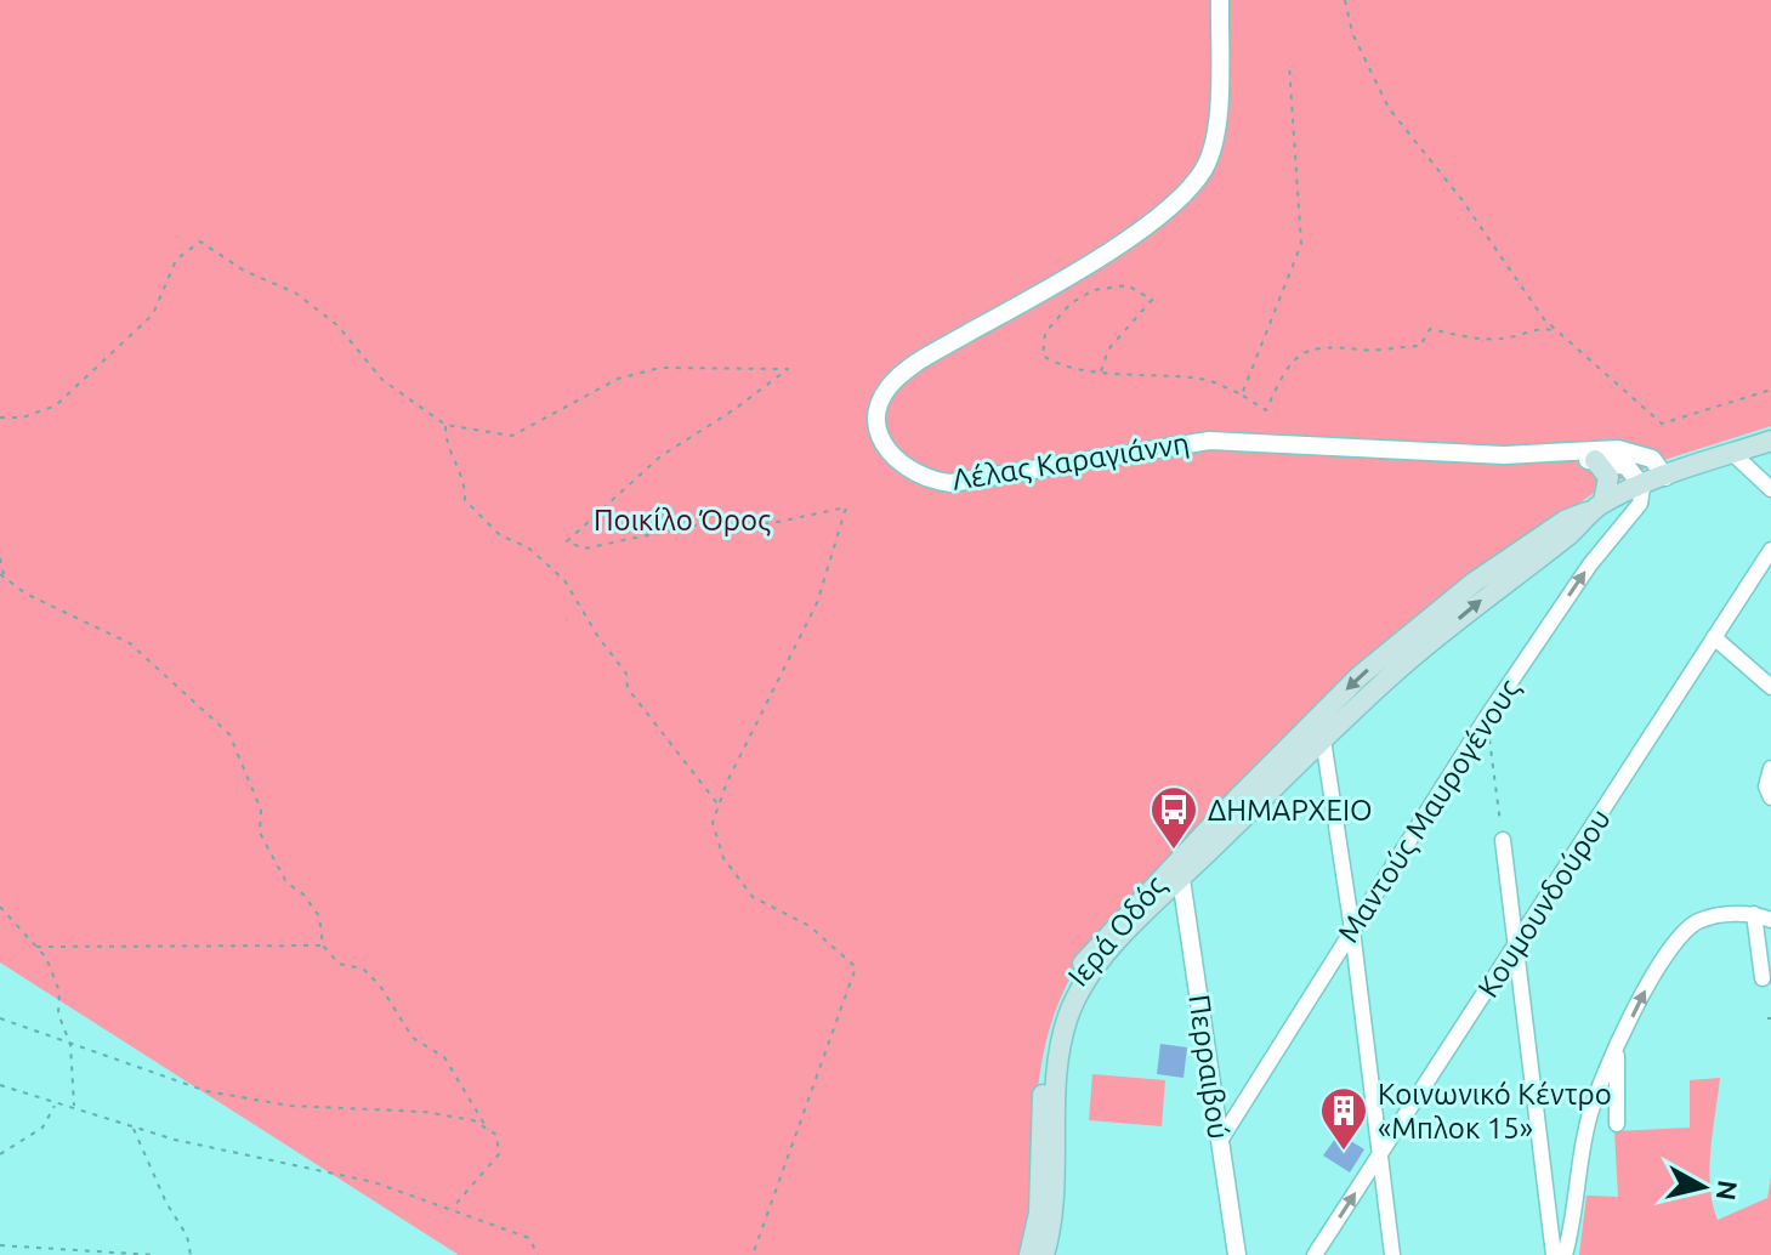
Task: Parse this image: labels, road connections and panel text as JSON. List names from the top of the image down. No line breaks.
{"streets":{"main road":["Ιερά Οδός"],"street":["Λέλας Καραγιάννη","Μαντούς Μαυρογένους","Κουμουνδούρου","Περραιβού"]},"crossings":[["Λέλας Καραγιάννη","Μαντούς Μαυρογένους"],["Λέλας Καραγιάννη","Ιερά Οδός"],["Μαντούς Μαυρογένους","Ιερά Οδός"],["Μαντούς Μαυρογένους","Περραιβού"],["Ιερά Οδός","Περραιβού"]],"one_way":["Μαντούς Μαυρογένους"],"parks":["Ποικίλο Όρος"],"places":{"bus stop":["ΔΗΜΑΡΧΕΙΟ"],"building":["Κοινωνικό Κέντρο «Μπλοκ 15»"]},"north":"right"}
